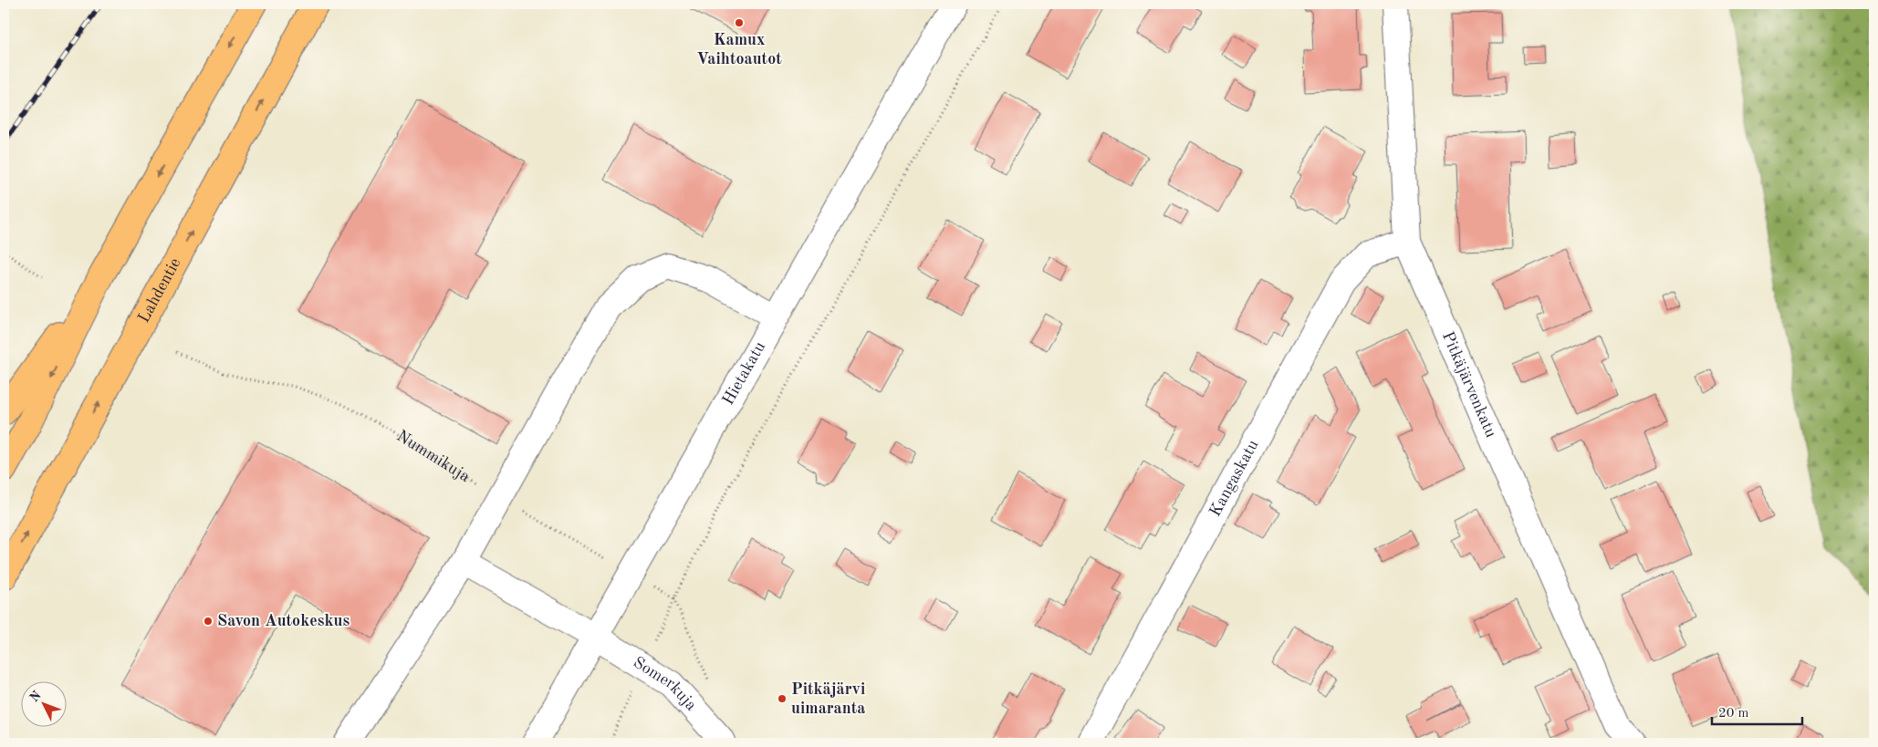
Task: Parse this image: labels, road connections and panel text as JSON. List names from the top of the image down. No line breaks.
{"streets":{"highway":["Lahdentie"],"street":["Hietakatu","Pitkäjärvenkatu","Kangaskatu","Somerkuja"],"path":["Nummikuja"]},"crossings":[["Hietakatu","Nummikuja"],["Hietakatu","Somerkuja"],["Pitkäjärvenkatu","Kangaskatu"]],"places":["Kamux Vaihtoautot","Savon Autokeskus","Pitkäjärvi uimaranta"],"scale_bar":"20 m","north":"top left"}
